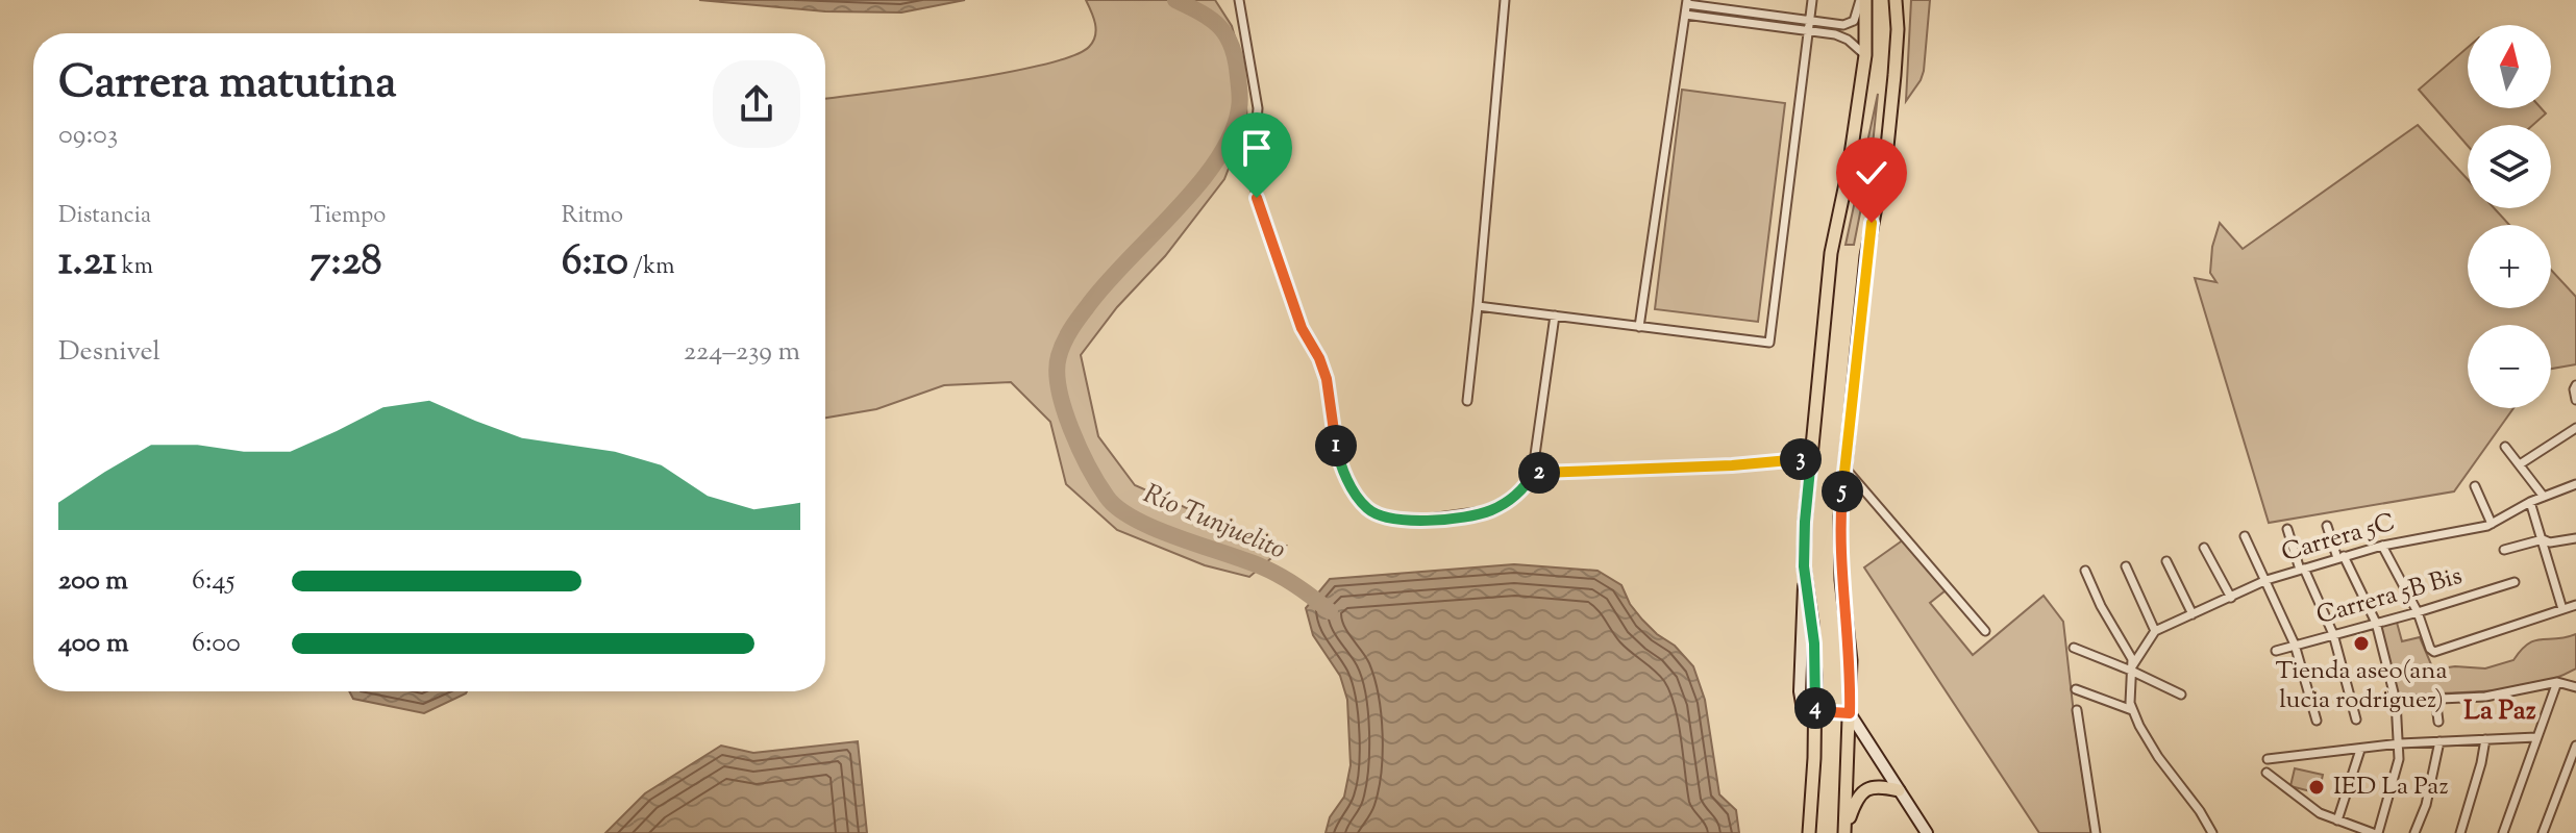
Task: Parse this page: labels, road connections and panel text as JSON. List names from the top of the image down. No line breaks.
{"streets":{"street":["Carrera 5C","Carrera 5B Bis"]},"districts":["La Paz"],"water":["Río Tunjuelito"],"places":["Tienda aseo(ana lucia rodriguez)","IED La Paz"],"north":"top","page":{"map_buttons":["+","−"],"heading":["Carrera matutina","09:03"],"stats":[["Distancia","1.21 km"],["Tiempo","7:28"],["Ritmo","6:10 /km"]],"chart":["Desnivel","224–239 m"],"pins":["1","3","2","5","4"],"list":[{"name":"200 m","note":"6:45"},{"name":"400 m","note":"6:00"}]}}
